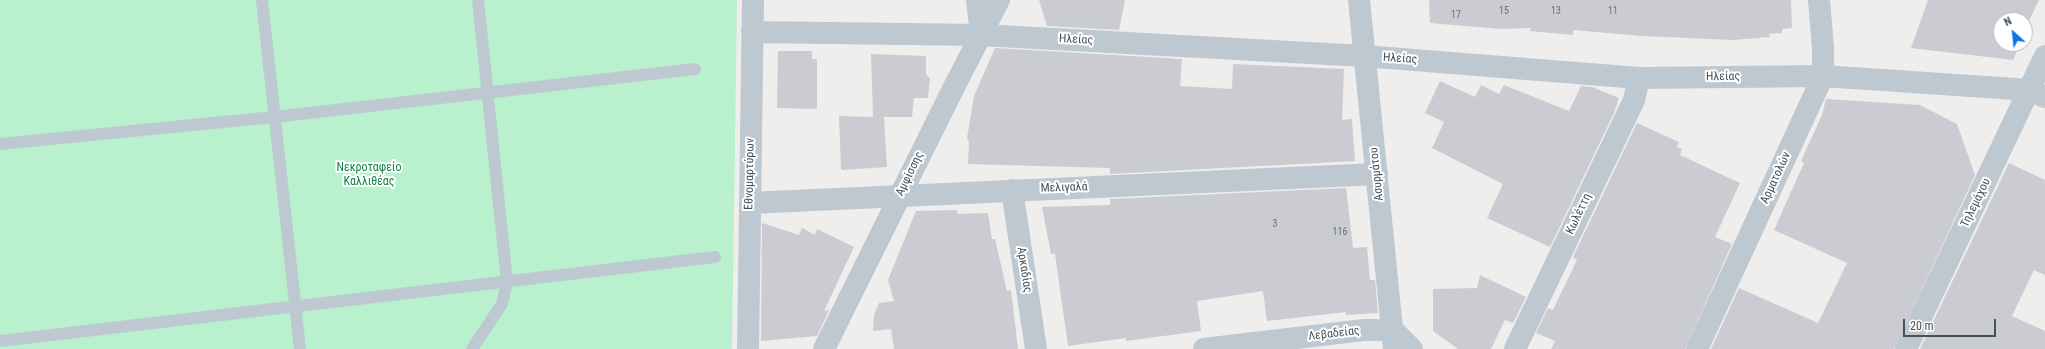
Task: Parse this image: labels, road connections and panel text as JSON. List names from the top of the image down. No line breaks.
{"streets":{"street":["Ηλείας","Εθνομαρτύρων","Αμφίσσης","Ασυρμάτου","Αρματολών","Μελιγαλά","Τηλεμάχου","Κωλέττη","Αρκαδίας","Λεβαδείας"]},"crossings":[["Ηλείας","Εθνομαρτύρων"],["Ηλείας","Αμφίσσης"],["Ηλείας","Ασυρμάτου"],["Ηλείας","Αρματολών"],["Ηλείας","Τηλεμάχου"],["Ηλείας","Κωλέττη"],["Εθνομαρτύρων","Μελιγαλά"],["Αμφίσσης","Μελιγαλά"],["Ασυρμάτου","Μελιγαλά"],["Ασυρμάτου","Λεβαδείας"],["Μελιγαλά","Αρκαδίας"]],"parks":["Νεκροταφείο Καλλιθέας"],"house_numbers":["15","13","11","17","3","116"],"scale_bar":"20 m","north":"top left"}
